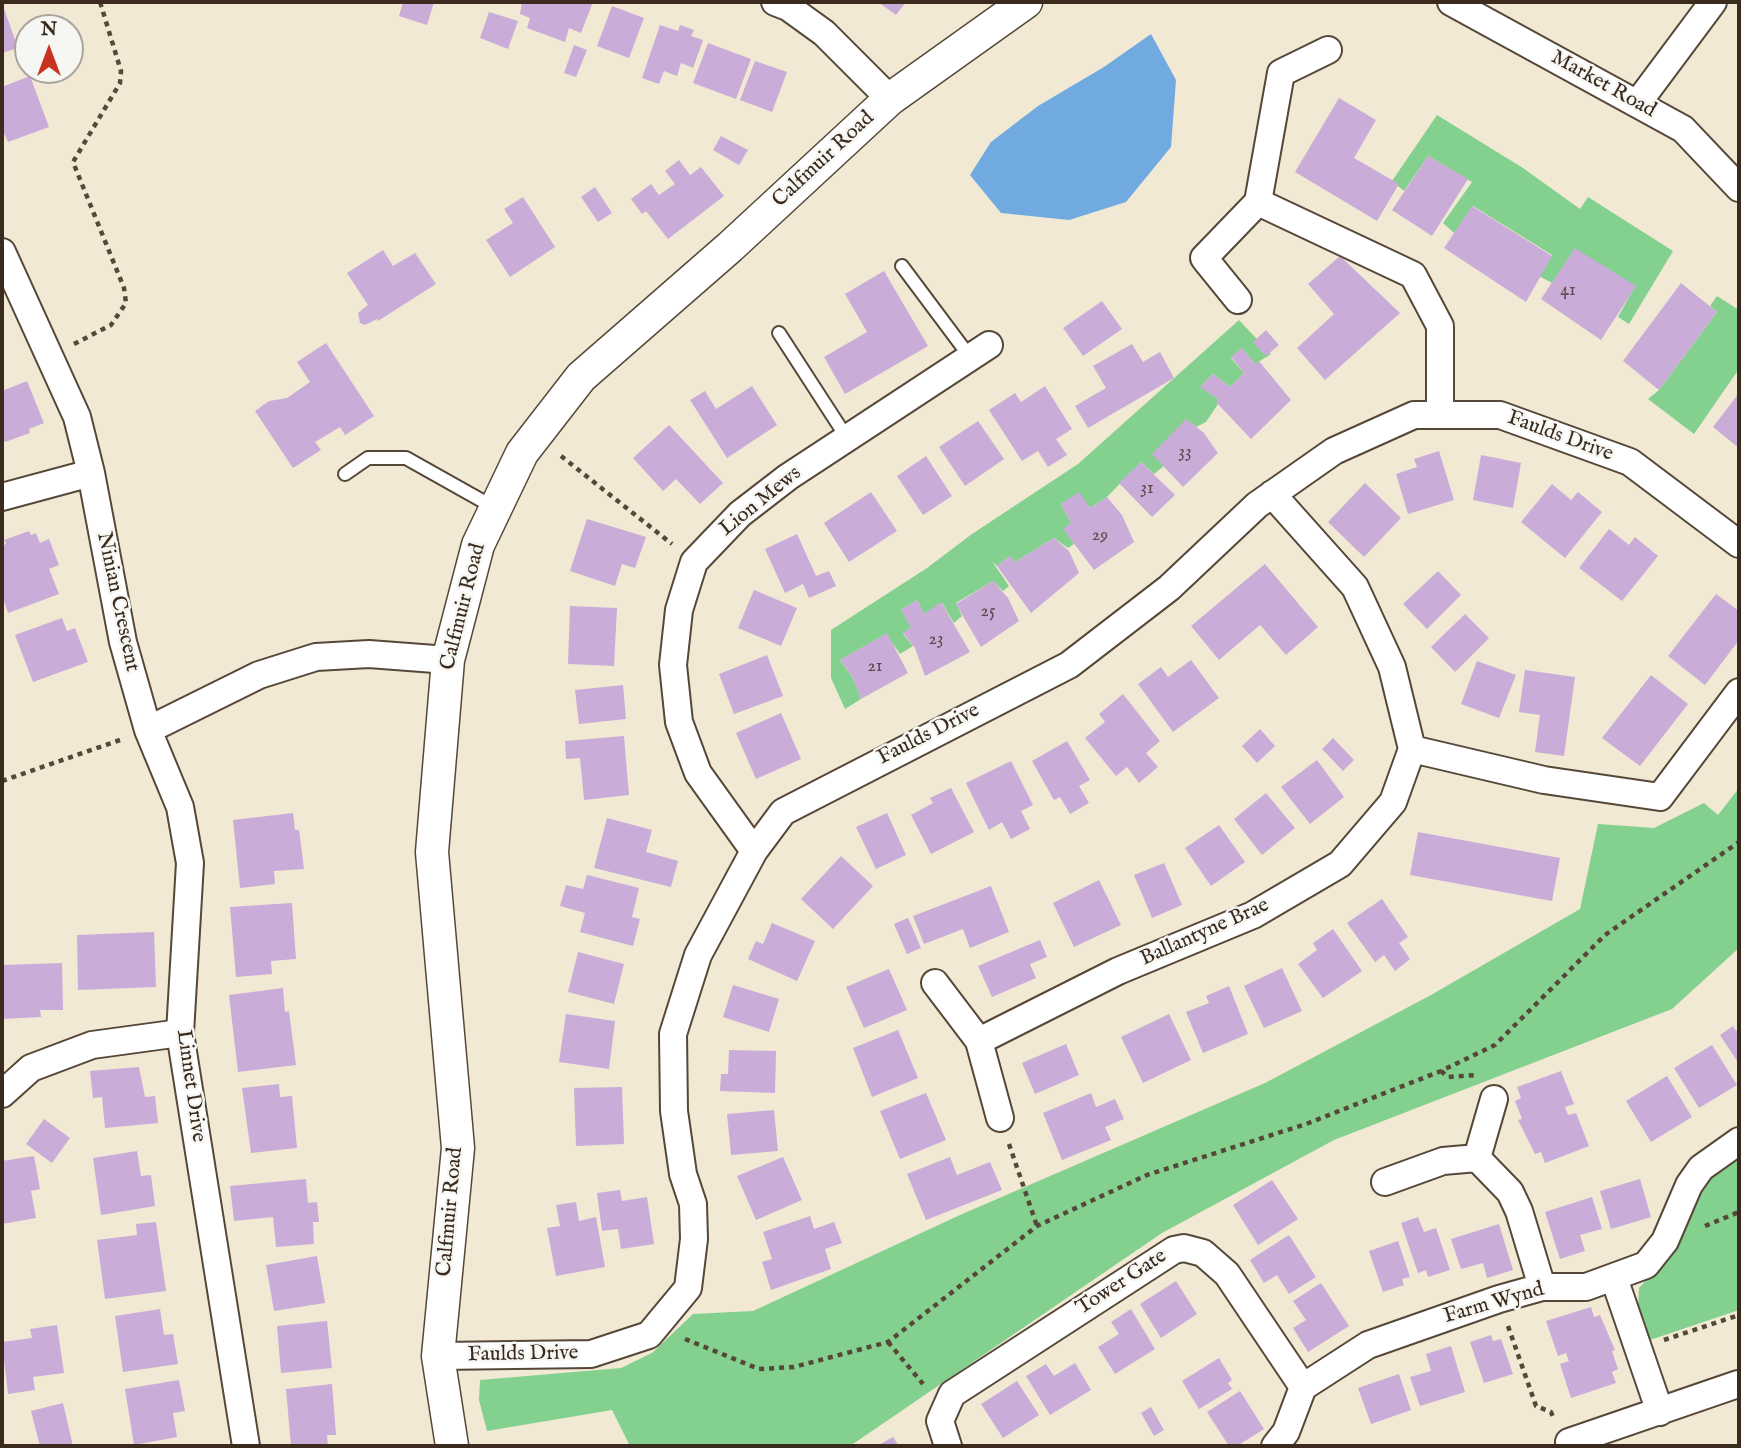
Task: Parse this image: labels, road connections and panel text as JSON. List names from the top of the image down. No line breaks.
{"streets":{"street":["Market Road","Calfmuir Road","Faulds Drive","Lion Mews","Ninian Crescent","Ballantyne Brae","Linnet Drive","Tower Gate","Farm Wynd"]},"crossings":[["Calfmuir Road","Faulds Drive"],["Faulds Drive","Lion Mews"],["Ninian Crescent","Linnet Drive"],["Tower Gate","Farm Wynd"]],"house_numbers":["41","33","31","29","25","23","21"],"north":"top"}
